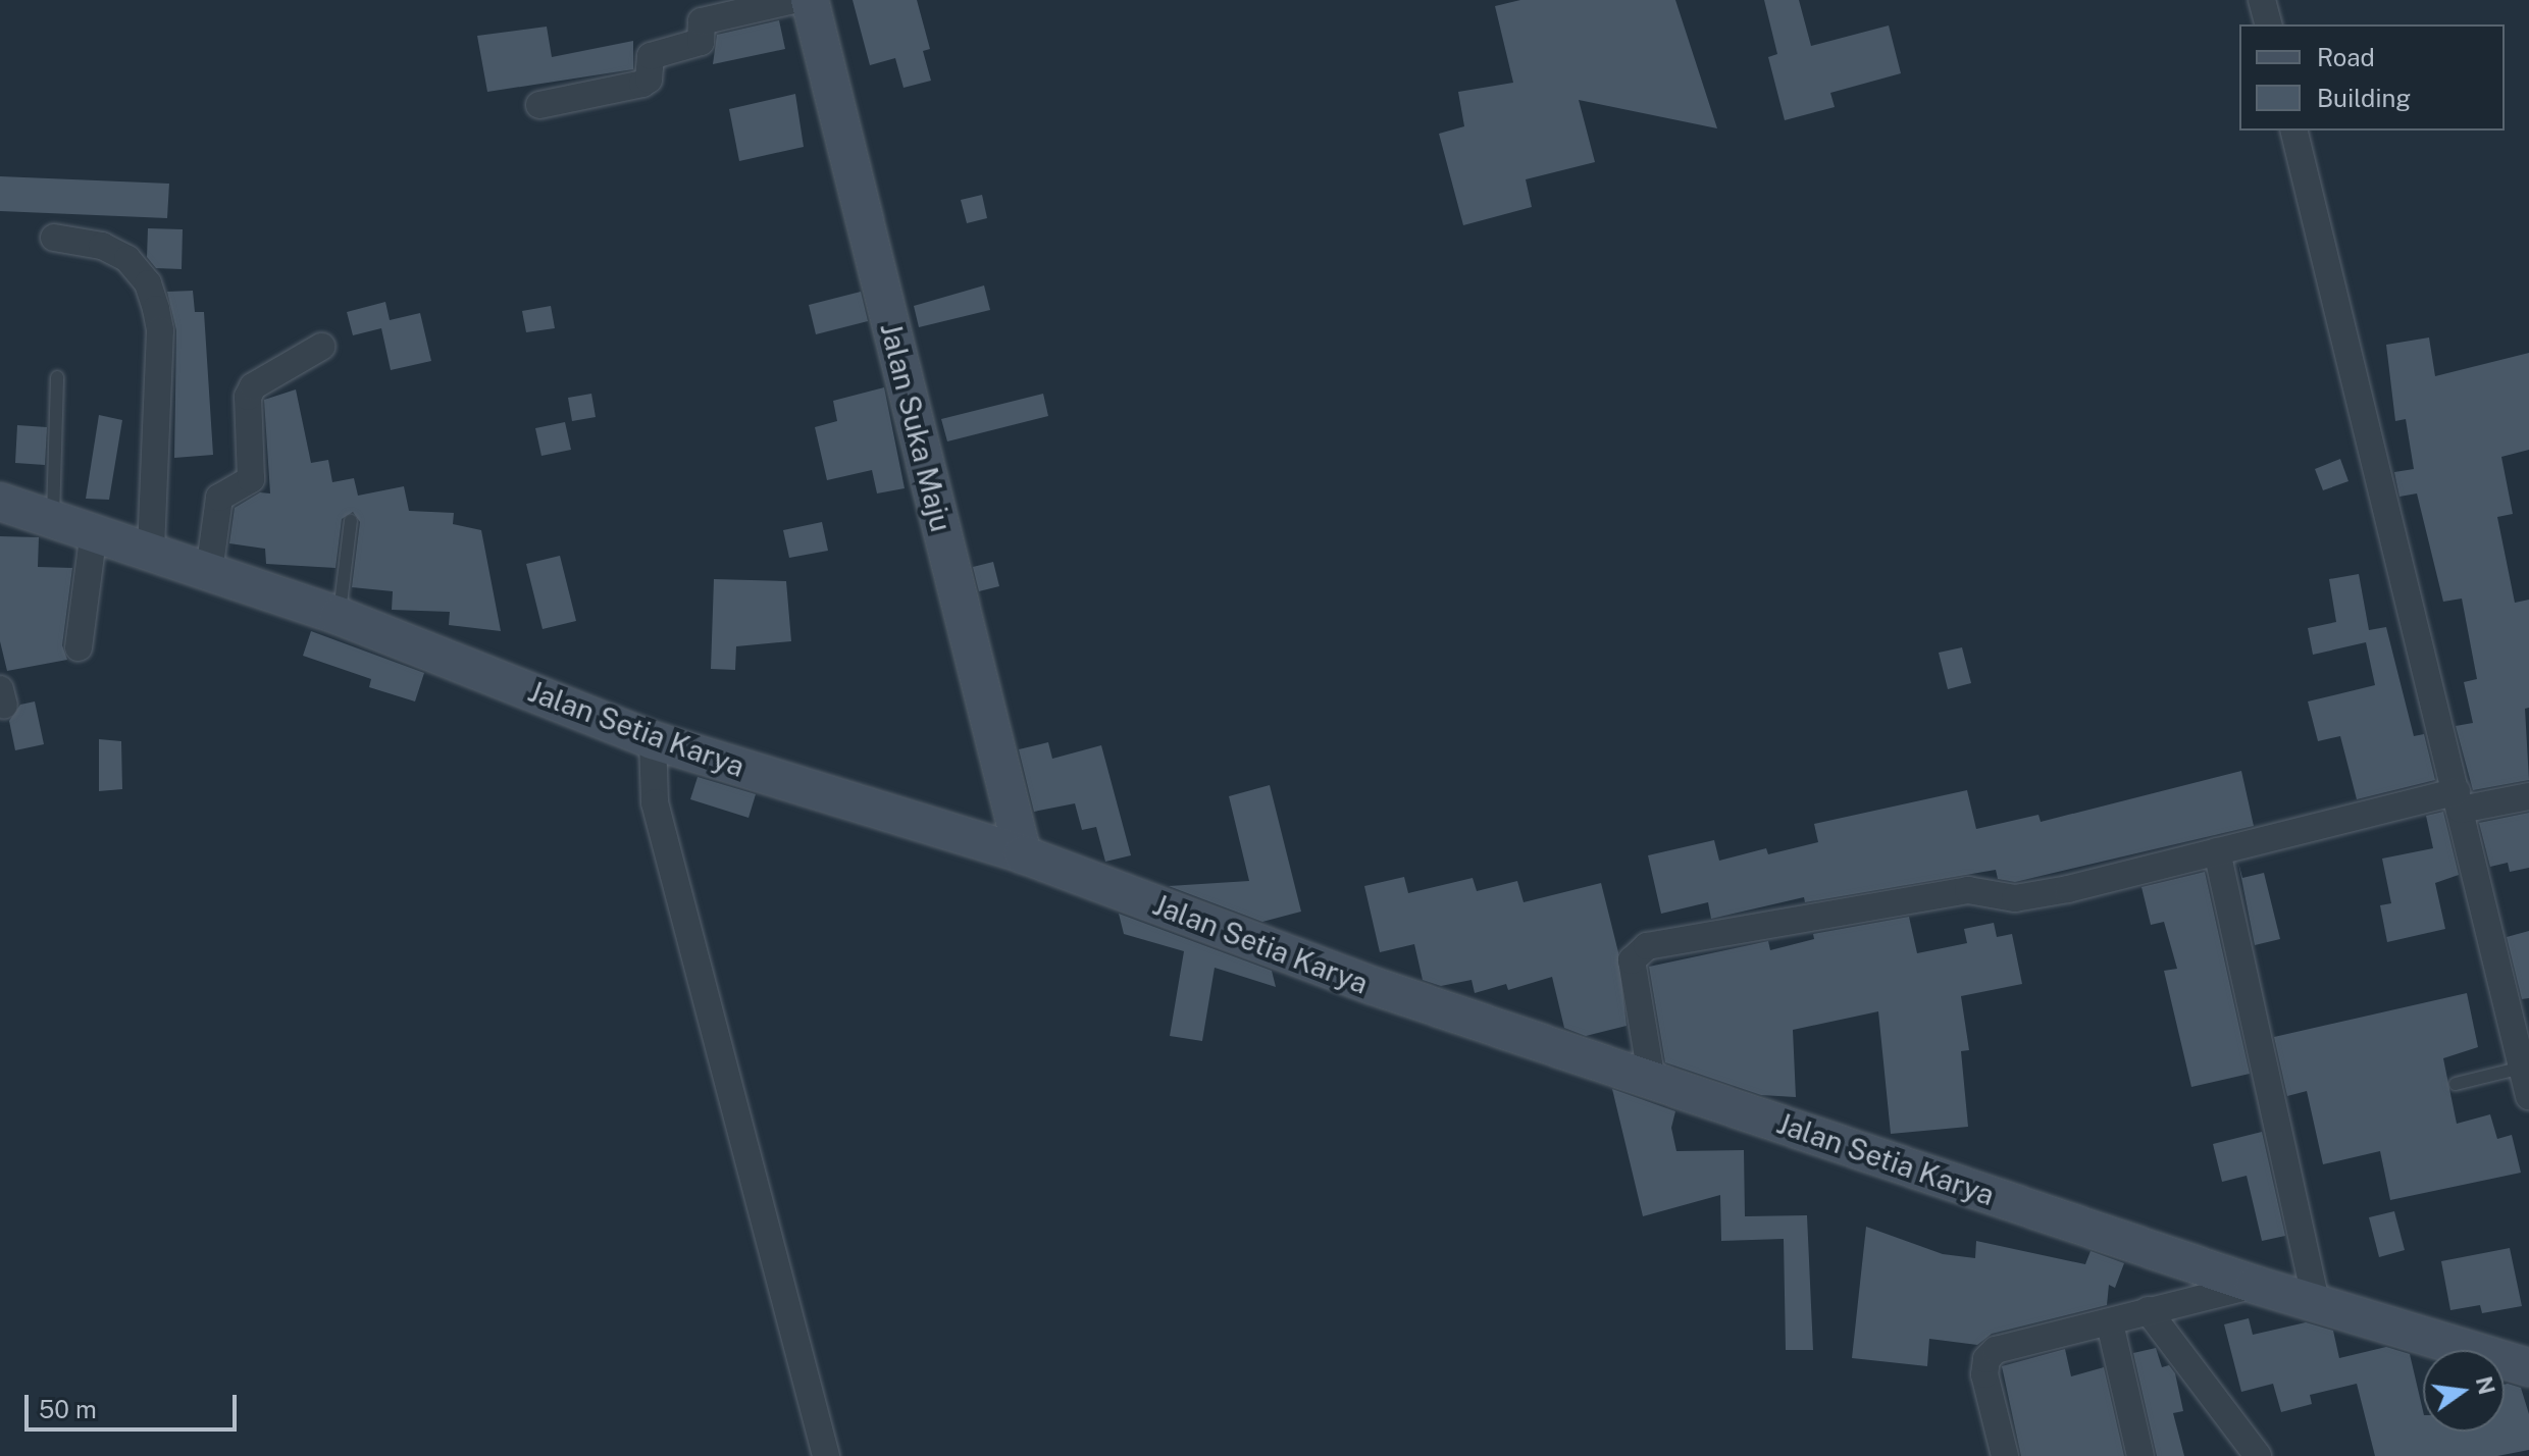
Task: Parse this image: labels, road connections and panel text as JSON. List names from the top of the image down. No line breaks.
{"streets":{"main road":["Jalan Suka Maju","Jalan Setia Karya"]},"crossings":[["Jalan Suka Maju","Jalan Setia Karya"]],"legend":["Road","Building"],"scale_bar":"50 m","north":"right"}
